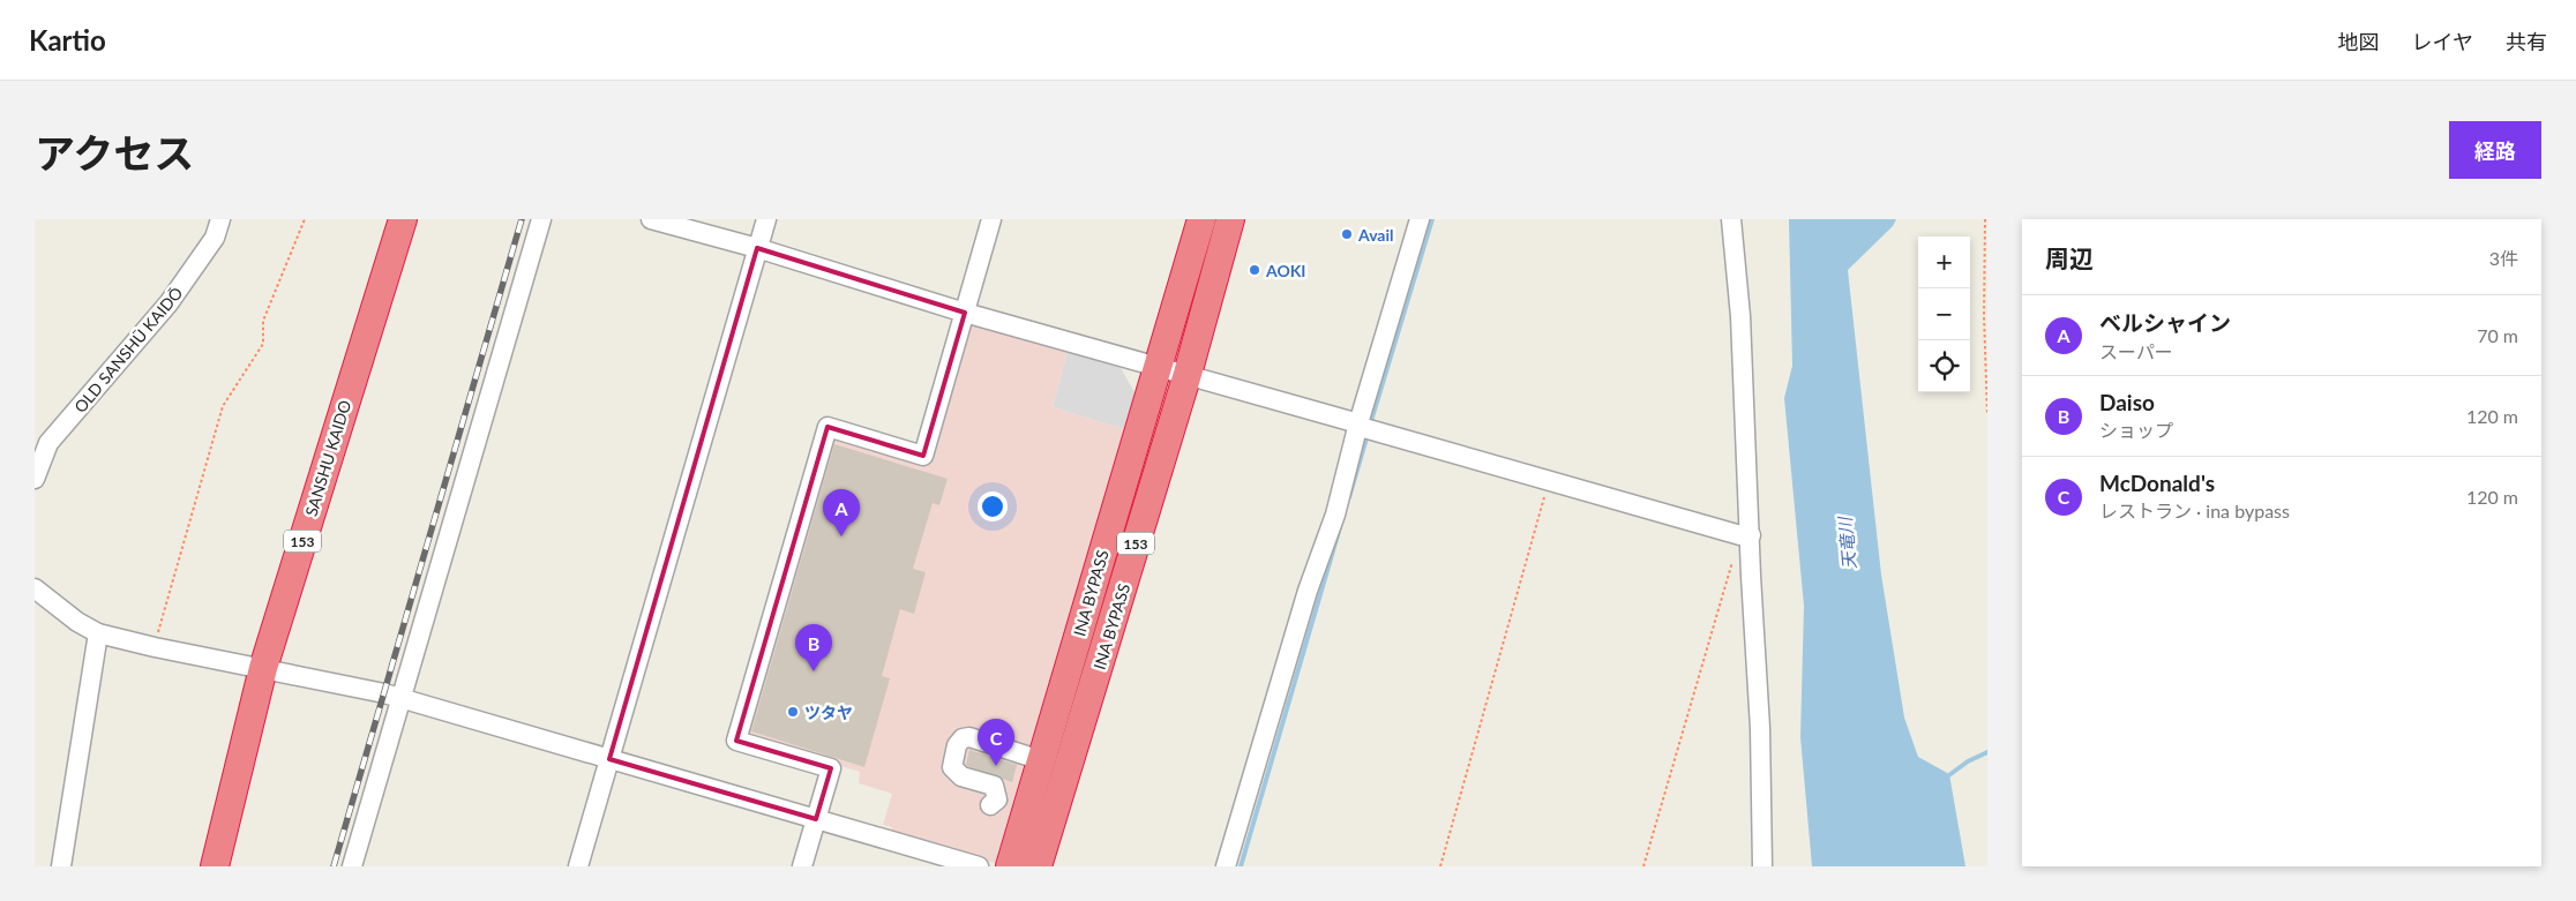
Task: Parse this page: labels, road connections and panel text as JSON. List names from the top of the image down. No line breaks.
{"streets":{"highway":["SANSHU KAIDO","153","INA BYPASS"],"street":["OLD SANSHŪ KAIDŌ"]},"water":["天竜川"],"places":["Avail","AOKI","ツタヤ"],"page":{"header":"Kartio","nav":["地図","レイヤ","共有"],"title":"アクセス","buttons":"経路","heading":["周辺","3件"],"map_buttons":["+","−"],"list":[{"mark":"A","name":"ベルシャイン","note":"スーパー","value":"70 m"},{"mark":"B","name":"Daiso","note":"ショップ","value":"120 m"},{"mark":"C","name":"McDonald's","note":"レストラン · ina bypass","value":"120 m"}],"pins":["A","B","C"]}}
